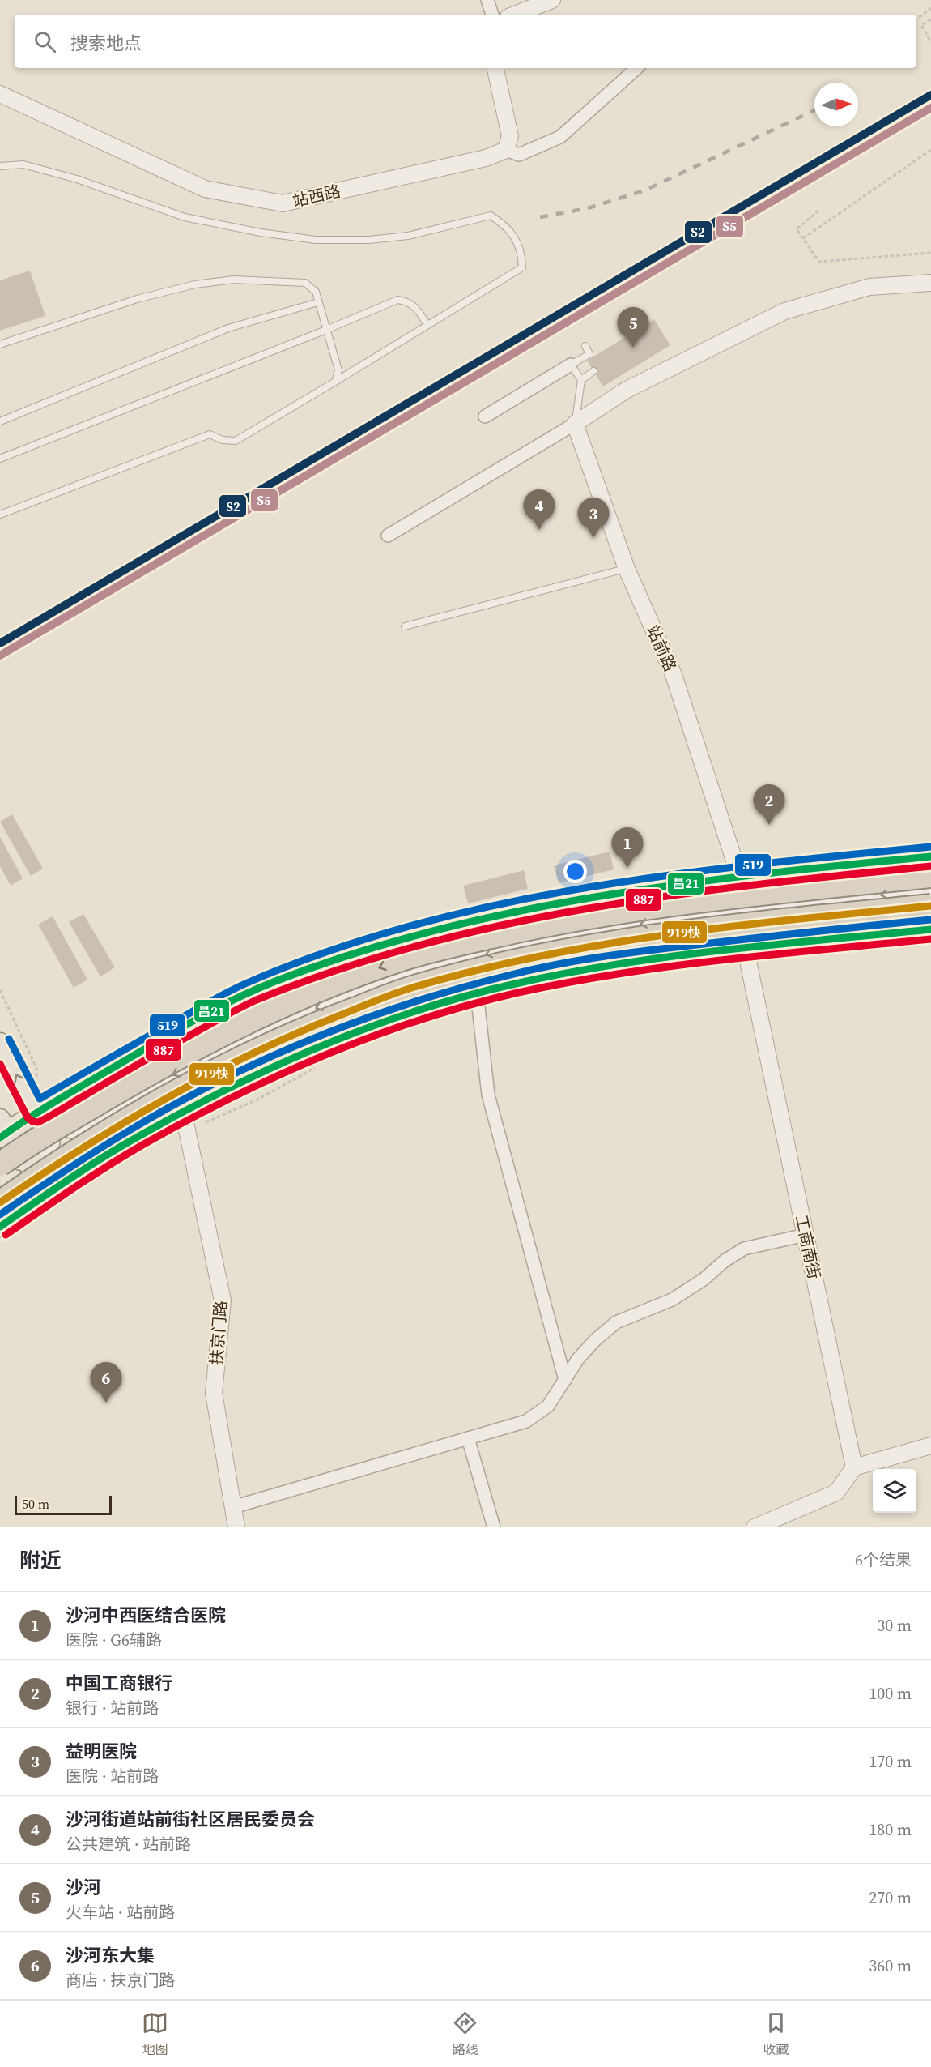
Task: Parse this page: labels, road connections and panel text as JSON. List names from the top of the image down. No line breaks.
{"streets":{"street":["站西路","站前路","工商南街","扶京门路"]},"crossings":[["站前路","工商南街"]],"lines":["transit line S2","transit line S5","transit line 519","transit line 昌21","transit line 887","transit line 919快"],"scale_bar":"50 m","north":"right","page":{"search":"搜索地点","pins":["5","4","3","2","1","6"],"scale":"50 m","heading":["附近","6个结果"],"list":[{"mark":"1","name":"沙河中西医结合医院","note":"医院 · G6辅路","value":"30 m"},{"mark":"2","name":"中国工商银行","note":"银行 · 站前路","value":"100 m"},{"mark":"3","name":"益明医院","note":"医院 · 站前路","value":"170 m"},{"mark":"4","name":"沙河街道站前街社区居民委员会","note":"公共建筑 · 站前路","value":"180 m"},{"mark":"5","name":"沙河","note":"火车站 · 站前路","value":"270 m"},{"mark":"6","name":"沙河东大集","note":"商店 · 扶京门路","value":"360 m"}],"nav":["地图","路线","收藏"]}}
